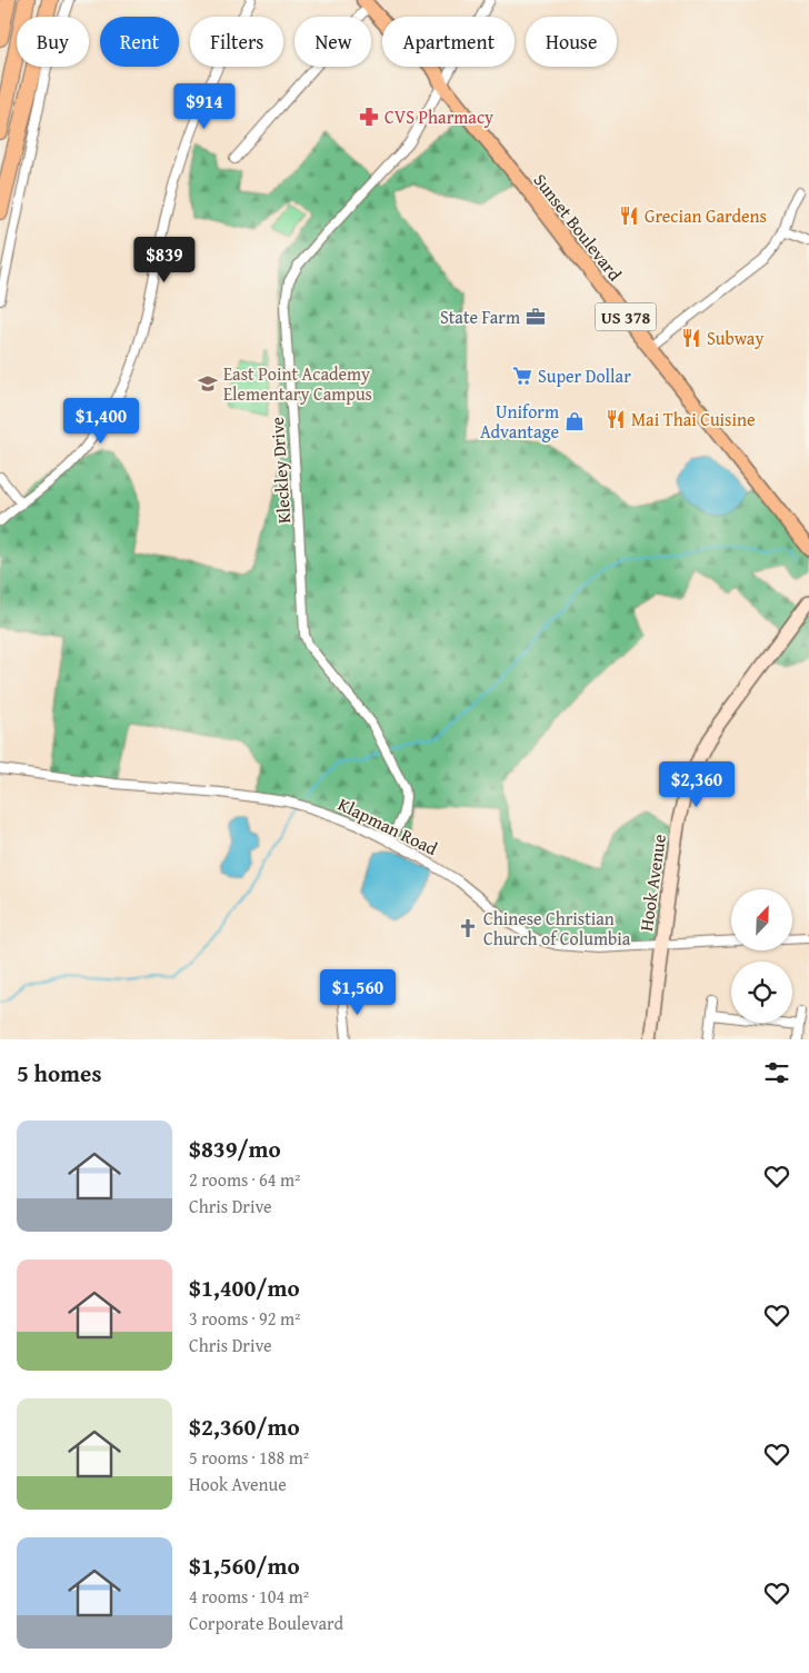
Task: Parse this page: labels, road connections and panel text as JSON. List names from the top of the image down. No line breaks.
{"streets":{"main road":["Sunset Boulevard","US 378"],"street":["Kleckley Drive","Klapman Road","Hook Avenue"]},"crossings":[["Sunset Boulevard","Kleckley Drive"],["Kleckley Drive","Klapman Road"],["Klapman Road","Hook Avenue"]],"places":{"pharmacy":["CVS Pharmacy"],"restaurant":["Grecian Gardens","Subway","Mai Thai Cuisine"],"office":["State Farm"],"supermarket":["Super Dollar"],"school or university":["East Point Academy Elementary Campus"],"shop":["Uniform Advantage"],"church":["Chinese Christian Church of Columbia"]},"north":"top right","page":{"chip":["Buy","Rent","Filters","New","Apartment","House"],"price":["$914","$839","$1,400","$2,360","$1,560"],"heading":"5 homes","list":[{"name":"$839/mo","note":"2 rooms · 64 m² · Chris Drive"},{"name":"$1,400/mo","note":"3 rooms · 92 m² · Chris Drive"},{"name":"$2,360/mo","note":"5 rooms · 188 m² · Hook Avenue"},{"name":"$1,560/mo","note":"4 rooms · 104 m² · Corporate Boulevard"}]}}
